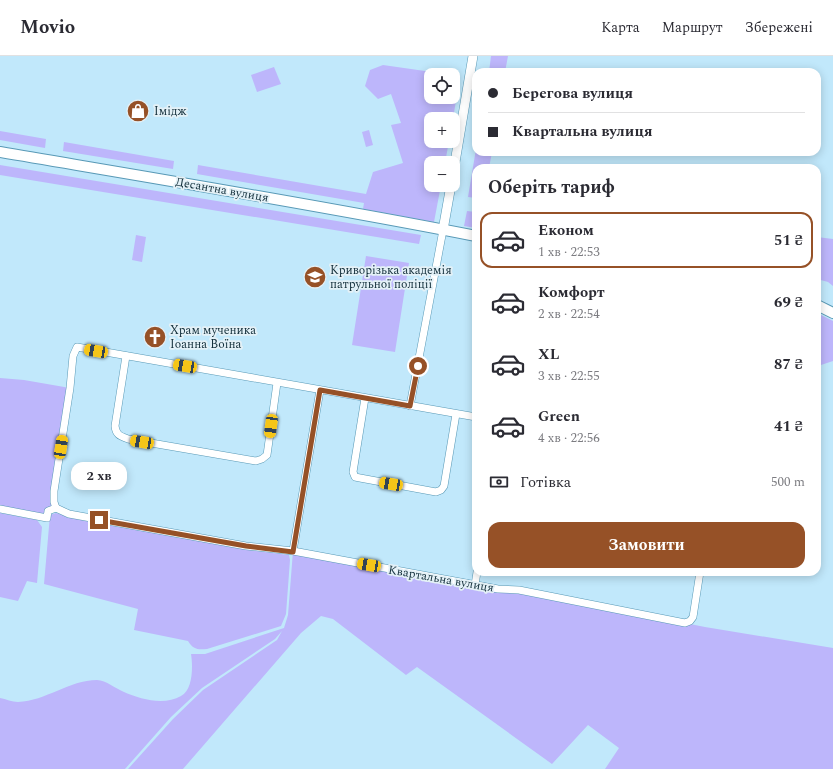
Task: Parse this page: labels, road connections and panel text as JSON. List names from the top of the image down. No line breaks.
{"streets":{"main road":["Десантна вулиця"],"street":["Квартальна вулиця"]},"places":{"shop":["Імідж"],"school or university":["Криворізька академія патрульної поліції"],"church":["Храм мученика Іоанна Воїна"]},"page":{"header":"Movio","nav":["Карта","Маршрут","Збережені"],"map_buttons":["+","−"],"banner":["Берегова вулиця","Квартальна вулиця"],"heading":"Оберіть тариф","list":[{"name":"Економ","note":"1 хв · 22:53","value":"51 ₴"},{"name":"Комфорт","note":"2 хв · 22:54","value":"69 ₴"},{"name":"XL","note":"3 хв · 22:55","value":"87 ₴"},{"name":"Green","note":"4 хв · 22:56","value":"41 ₴"}],"pay":["Готівка","500 m"],"bubble":"2 хв","buttons":"Замовити"}}
